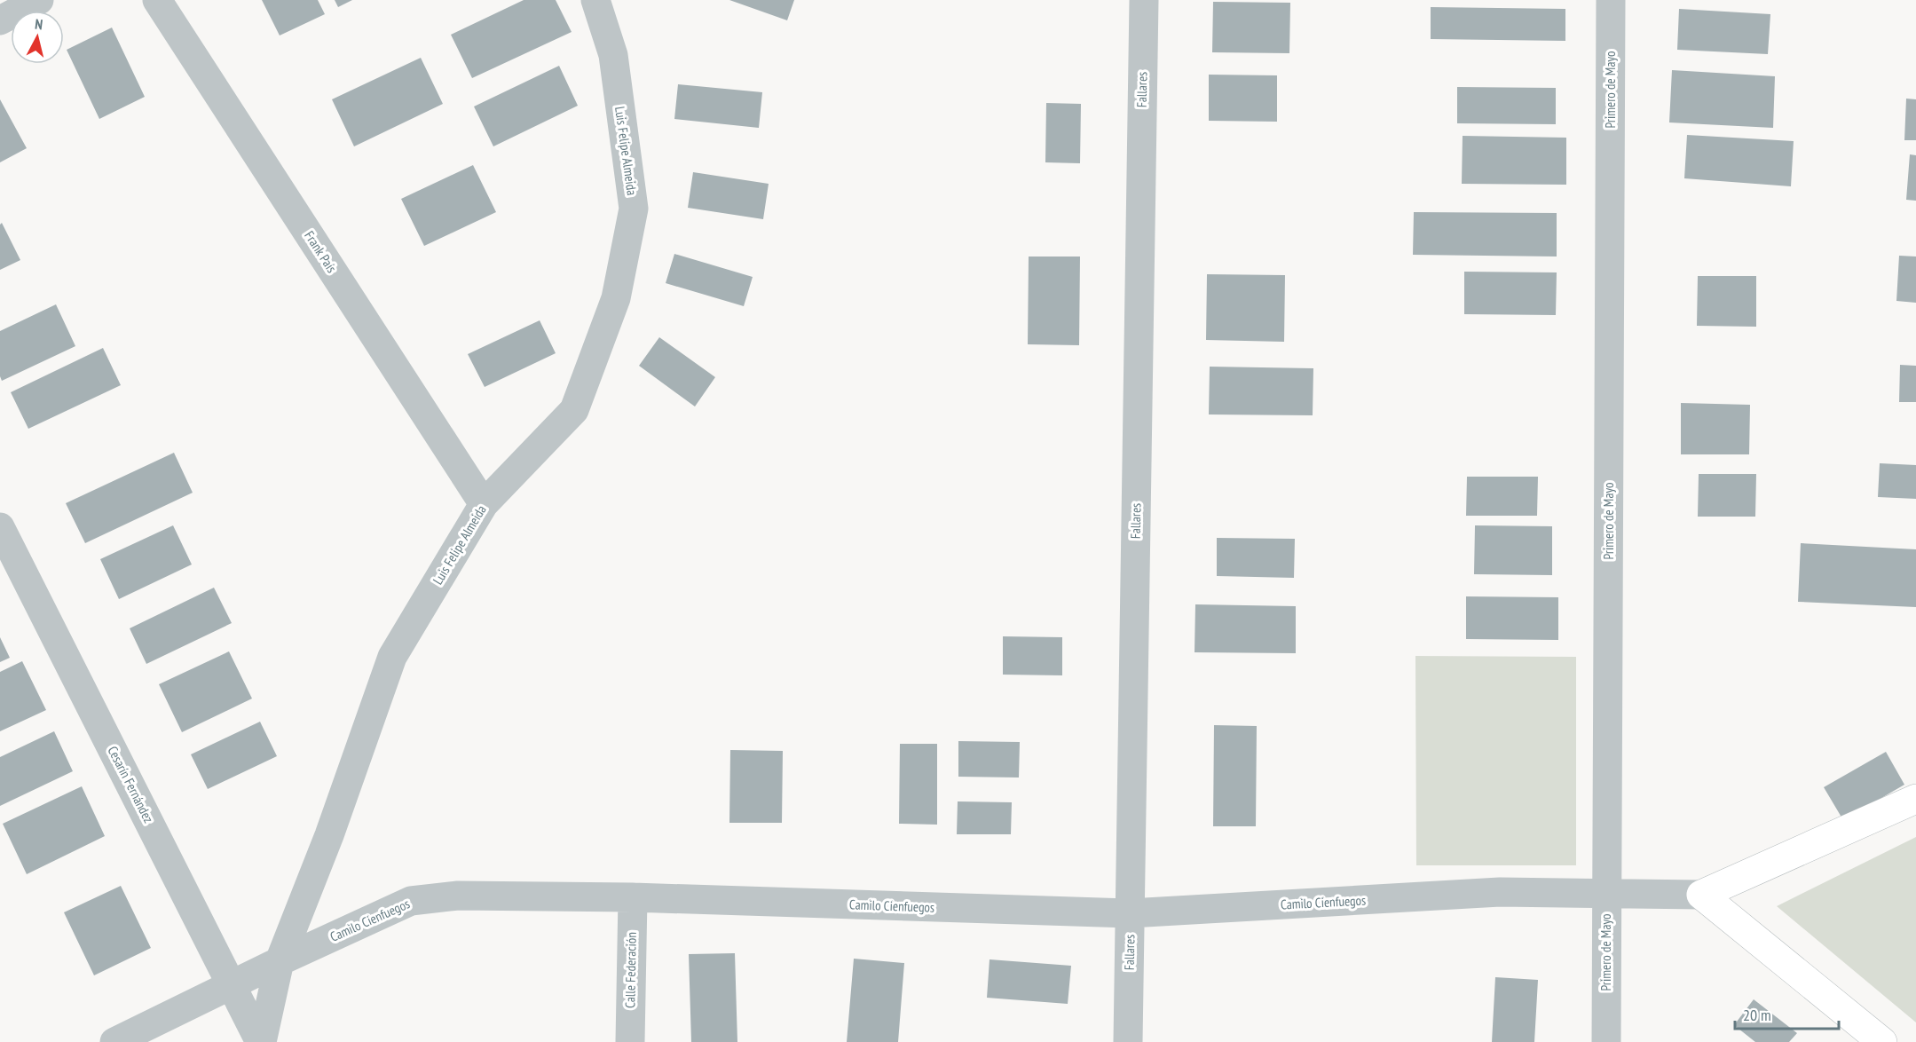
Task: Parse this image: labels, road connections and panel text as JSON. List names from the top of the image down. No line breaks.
{"streets":{"street":["Fallares","Primero de Mayo","Luis Felipe Almeida","Frank País","Cesarín Fernández","Camilo Cienfuegos","Calle Federación"]},"crossings":[["Fallares","Camilo Cienfuegos"],["Primero de Mayo","Camilo Cienfuegos"],["Luis Felipe Almeida","Frank País"],["Luis Felipe Almeida","Cesarín Fernández"],["Luis Felipe Almeida","Camilo Cienfuegos"],["Cesarín Fernández","Camilo Cienfuegos"],["Camilo Cienfuegos","Calle Federación"]],"scale_bar":"20 m","north":"top"}
